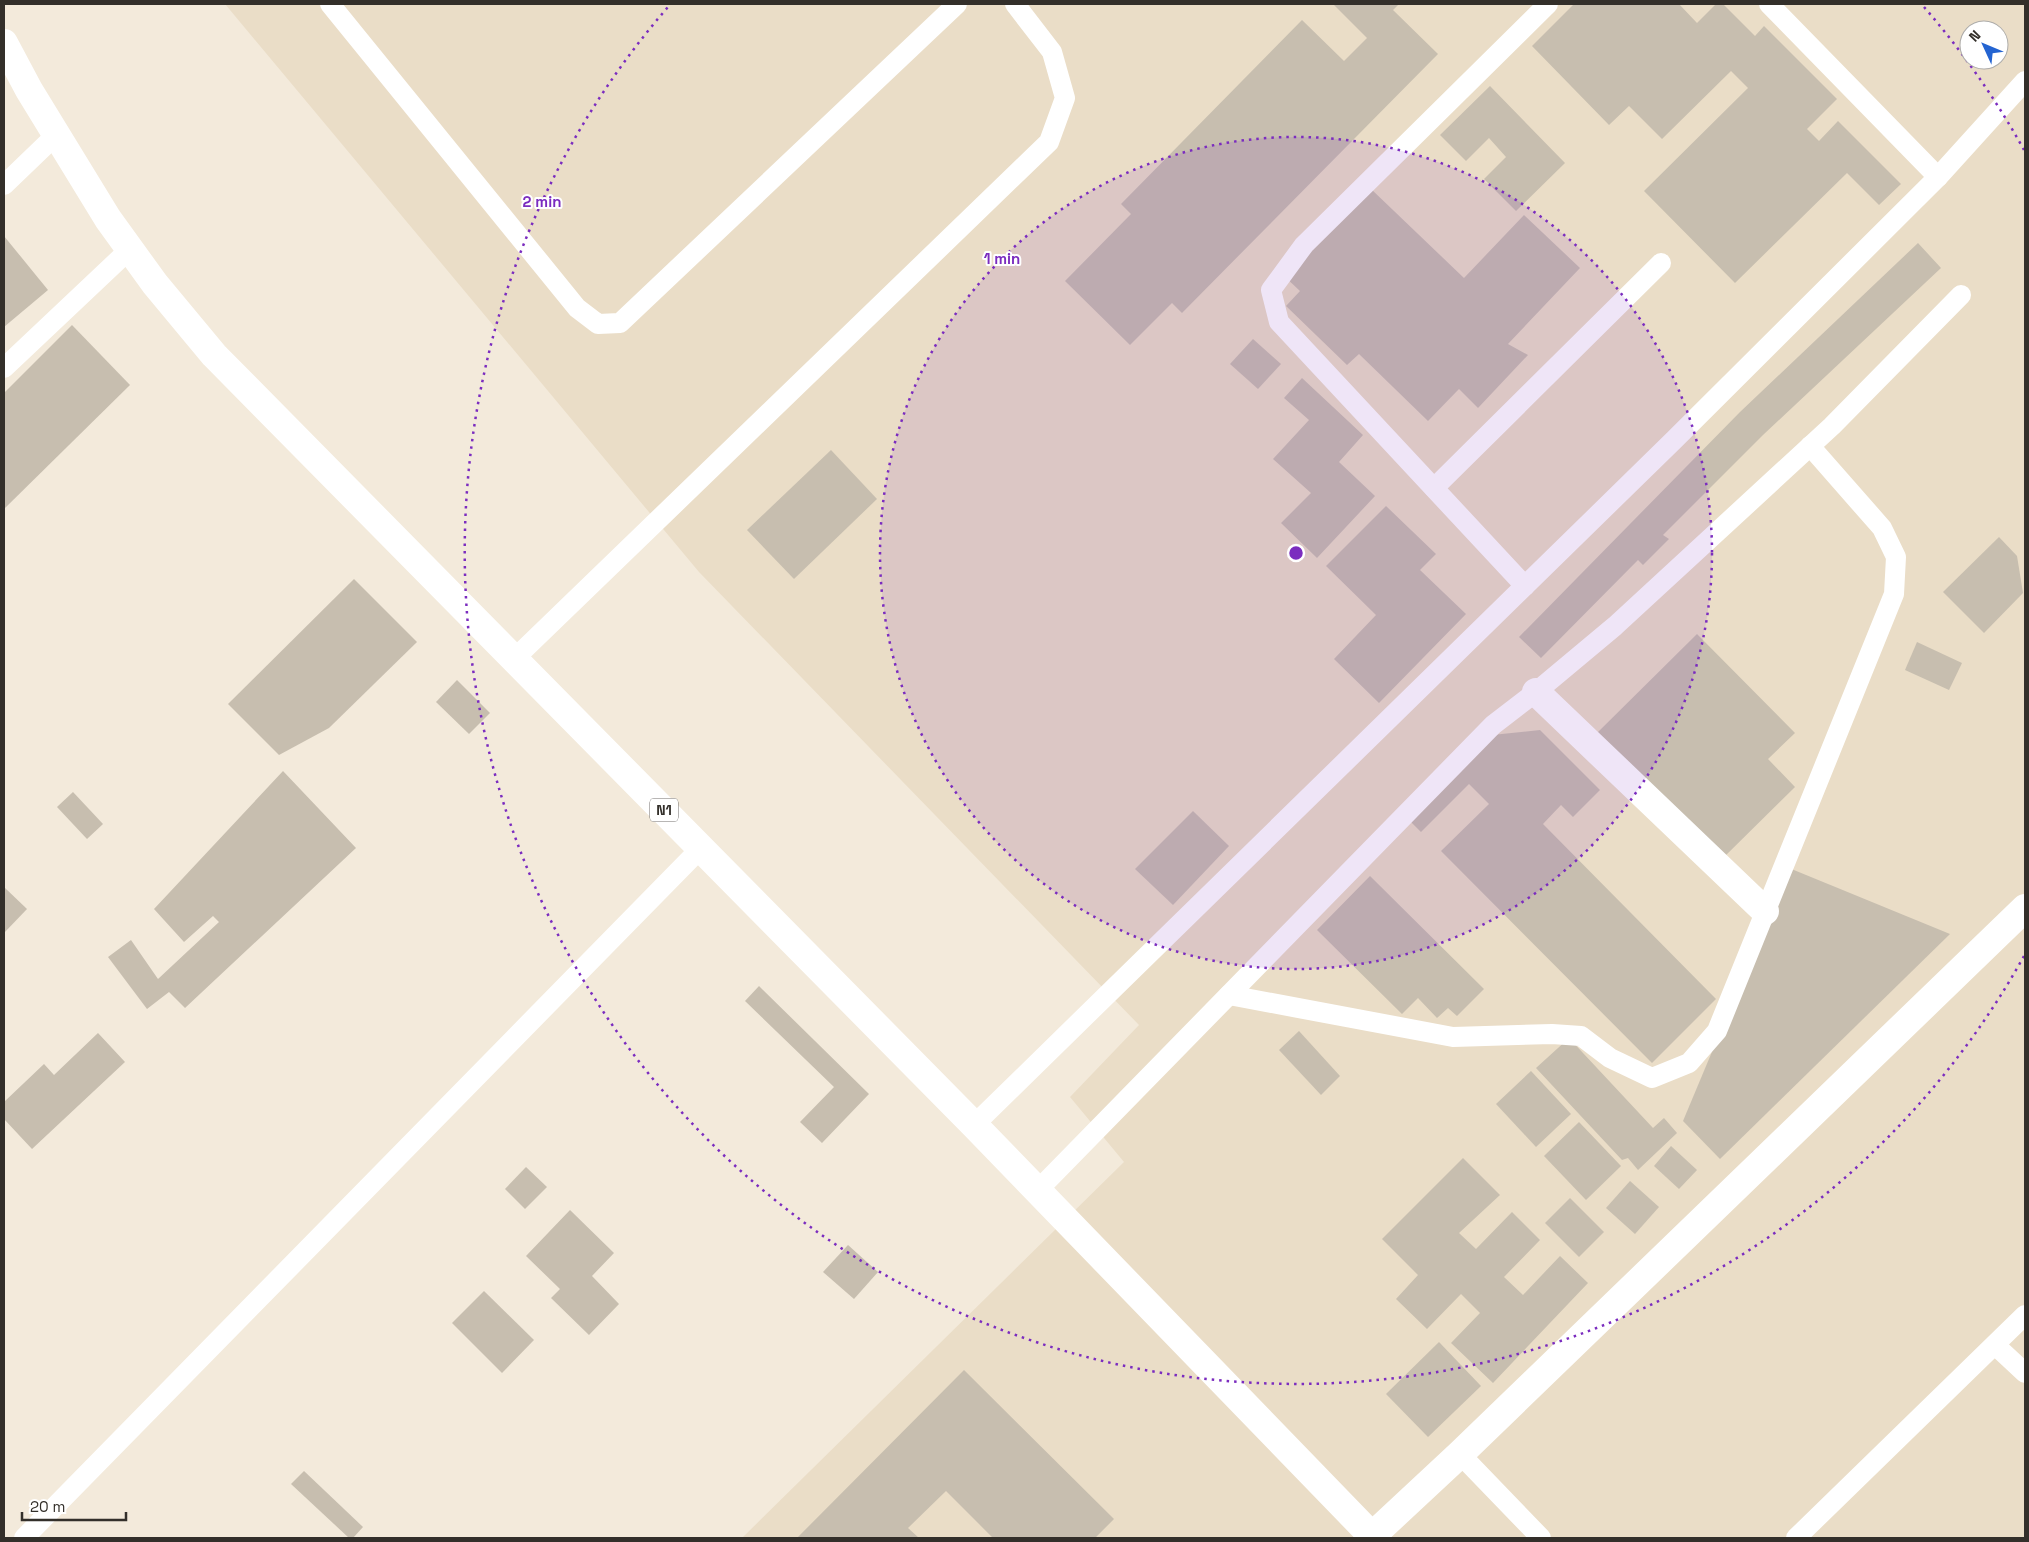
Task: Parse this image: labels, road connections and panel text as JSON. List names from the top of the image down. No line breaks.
{"streets":{"main road":["N1"]},"scale_bar":"20 m","north":"top left","rings":["2 min","1 min"]}
